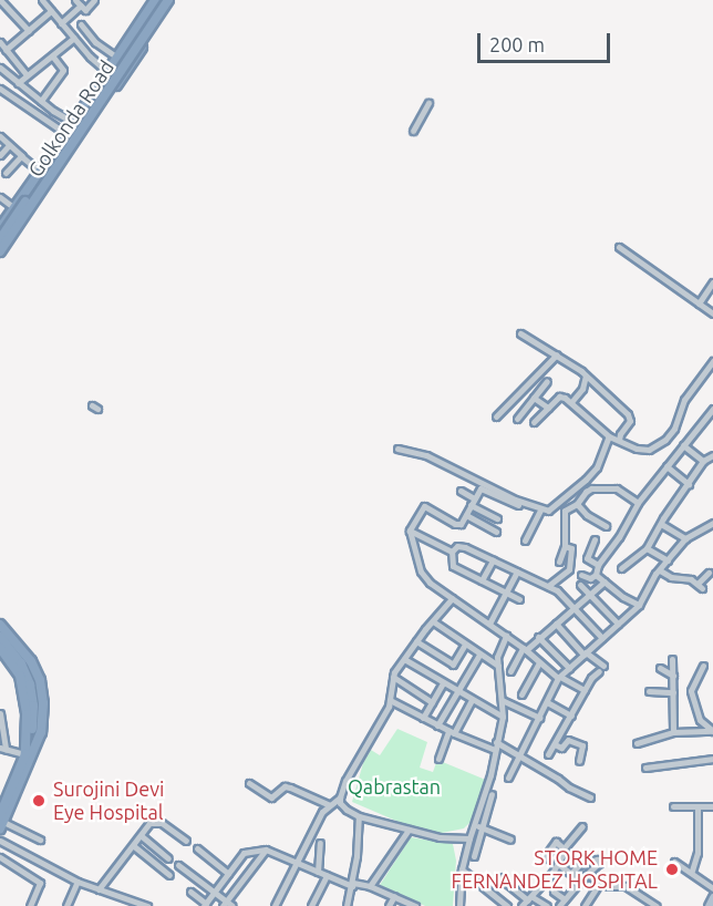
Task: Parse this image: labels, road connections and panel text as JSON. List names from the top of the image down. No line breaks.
{"streets":{"highway":["Golkonda Road"]},"parks":["Qabrastan"],"places":["Surojini Devi Eye Hospital","STORK HOME FERNANDEZ HOSPITAL"],"scale_bar":"200 m"}
